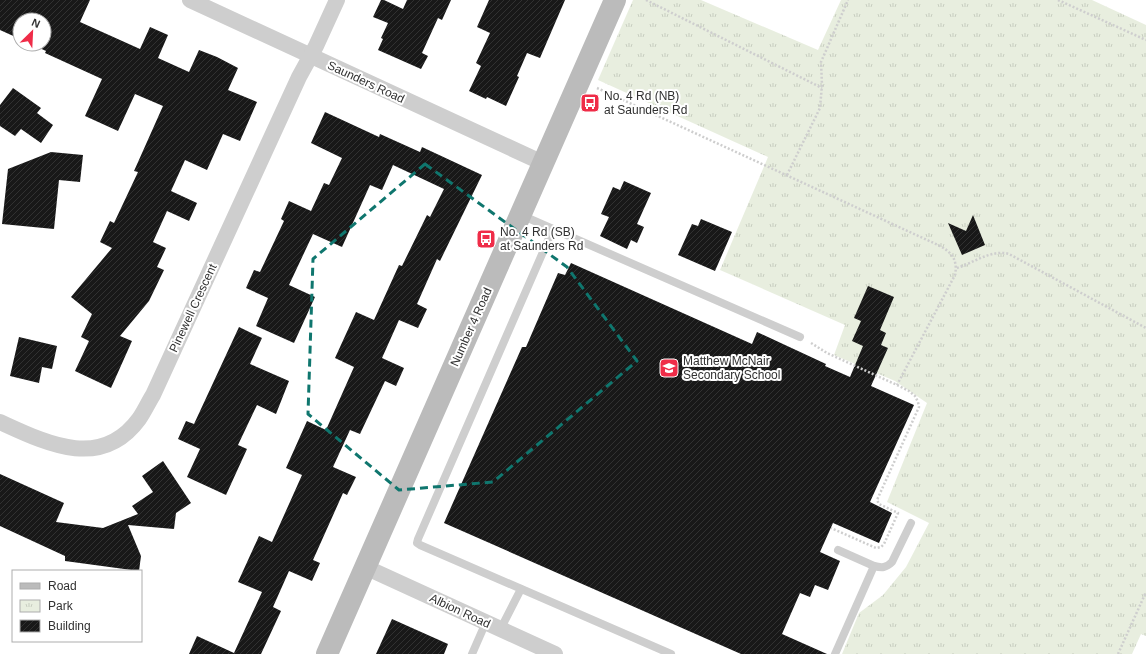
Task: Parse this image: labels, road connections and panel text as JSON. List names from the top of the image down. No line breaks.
{"streets":{"main road":["Number 4 Road"],"street":["Saunders Road","Pinewell Crescent","Albion Road"]},"crossings":[["Saunders Road","Pinewell Crescent"],["Saunders Road","Number 4 Road"],["Number 4 Road","Albion Road"]],"places":{"bus stop":["No. 4 Rd (NB) at Saunders Rd","No. 4 Rd (SB) at Saunders Rd"],"school or university":["Matthew McNair Secondary School"]},"legend":["Road","Park","Building"],"north":"top right"}
